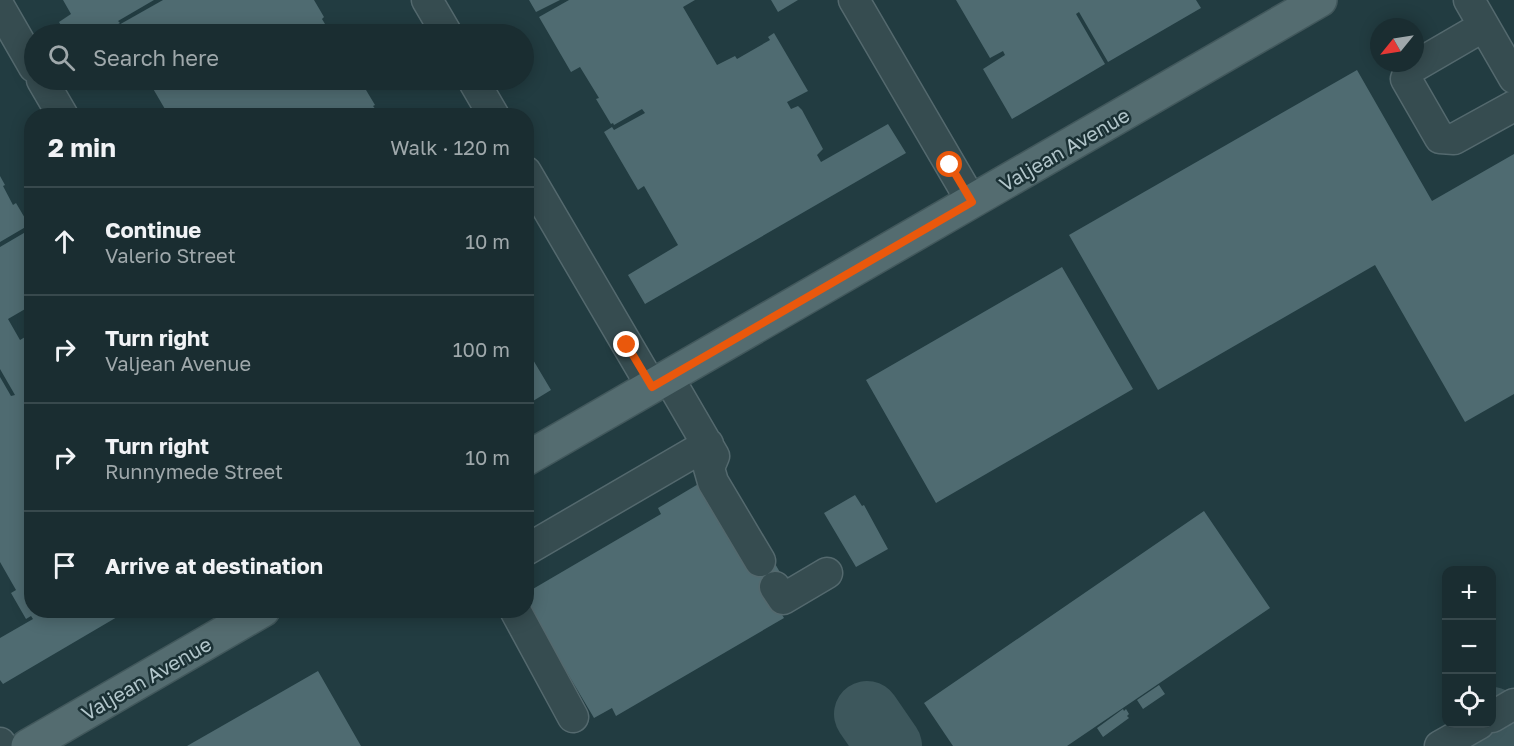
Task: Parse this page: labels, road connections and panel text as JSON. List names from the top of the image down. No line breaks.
{"streets":{"main road":["Valjean Avenue"]},"north":"bottom left","page":{"search":"Search here","heading":["2 min","Walk · 120 m"],"list":[["Continue","Valerio Street","10 m"],["Turn right","Valjean Avenue","100 m"],["Turn right","Runnymede Street","10 m"],"Arrive at destination"],"map_buttons":["+","−"]}}
